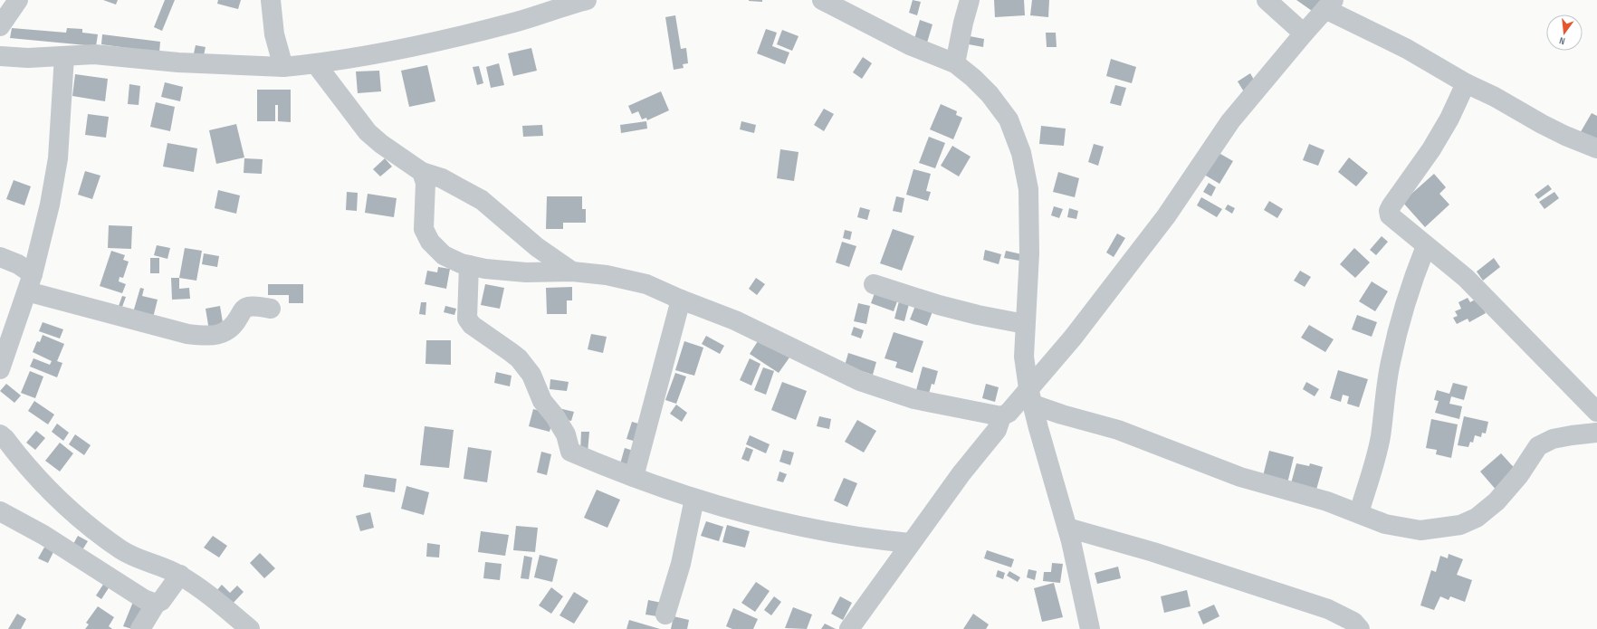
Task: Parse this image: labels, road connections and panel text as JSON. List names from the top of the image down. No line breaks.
{"north":"bottom"}
